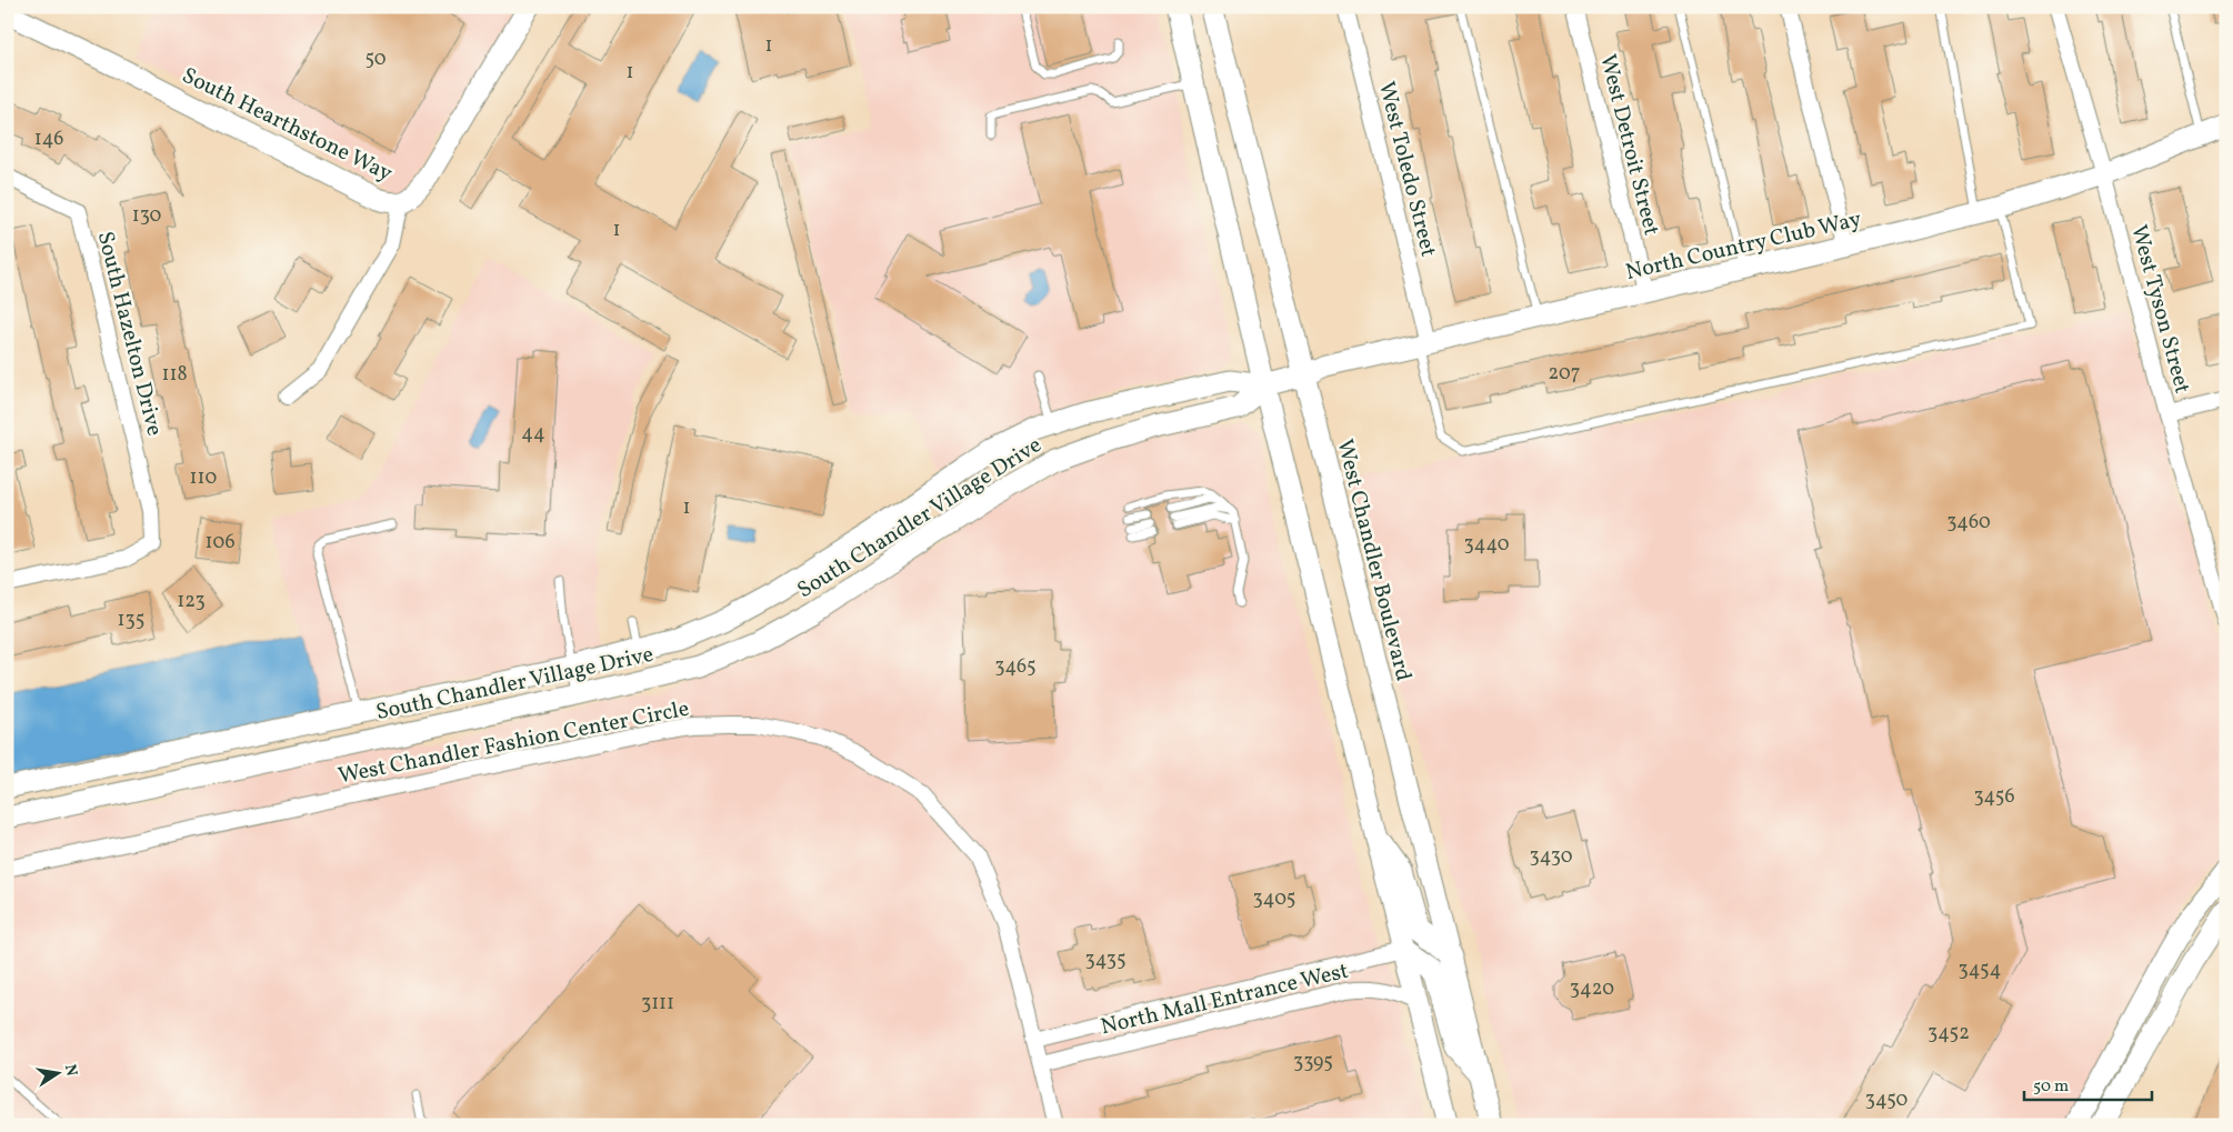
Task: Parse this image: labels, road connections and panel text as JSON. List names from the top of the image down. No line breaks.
{"streets":{"street":["South Hearthstone Way","West Detroit Street","West Toledo Street","North Country Club Way","West Tyson Street","South Hazelton Drive","South Chandler Village Drive","West Chandler Boulevard","West Chandler Fashion Center Circle","North Mall Entrance West"]},"crossings":[["West Detroit Street","North Country Club Way"],["West Toledo Street","North Country Club Way"],["North Country Club Way","West Tyson Street"],["North Country Club Way","South Chandler Village Drive"],["North Country Club Way","West Chandler Boulevard"],["West Chandler Fashion Center Circle","North Mall Entrance West"]],"house_numbers":["1","50","1","146","130","1","207","118","44","110","1","3460","106","3440","123","135","3465","3456","3430","3405","3435","3454","3420","3111","3452","3395","3450"],"scale_bar":"50 m","north":"right"}
